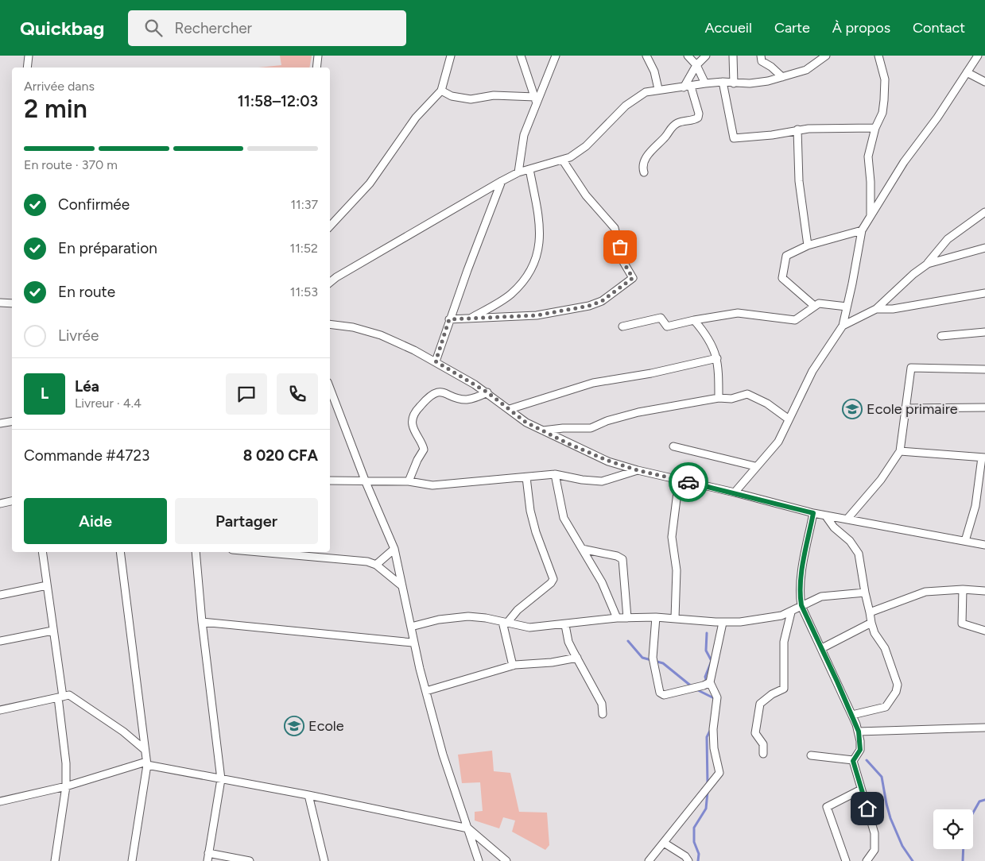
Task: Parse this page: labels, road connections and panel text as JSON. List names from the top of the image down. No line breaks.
{"places":{"school or university":["Ecole primaire","Ecole"]},"page":{"header":"Quickbag","search":"Rechercher","nav":["Accueil","Carte","À propos","Contact"],"heading":["2 min","Arrivée dans","11:58–12:03"],"panel":["Léa","Livreur · 4.4","Commande #4723","8 020 CFA"],"bar":"En route · 370 m","list":[["Confirmée","11:37"],["En préparation","11:52"],["En route","11:53"],"Livrée"],"round":"L","buttons":["Aide","Partager"]}}
